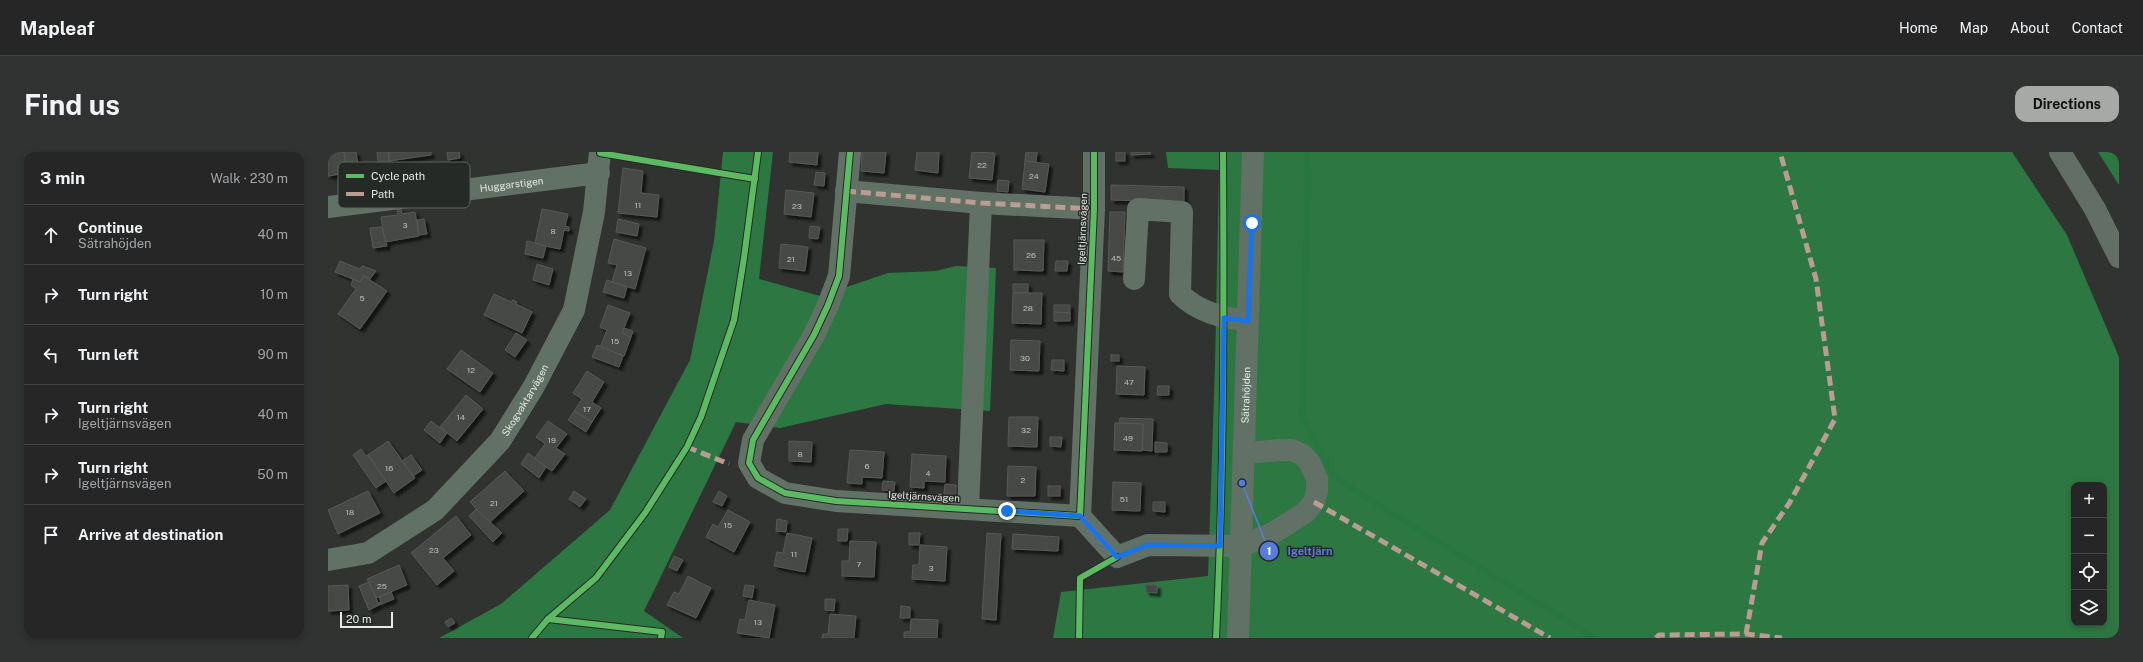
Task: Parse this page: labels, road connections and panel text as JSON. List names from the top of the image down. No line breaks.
{"streets":{"street":["Huggarstigen","Igeltjärnsvägen","Sätrahöjden","Skogvaktarvägen"]},"crossings":[["Huggarstigen","Skogvaktarvägen"]],"places":["Igeltjärn"],"house_numbers":["22","24","11","23","3","8","26","45","21","13","5","28","15","30","12","47","17","14","32","49","19","8","6","16","4","2","51","21","18","15","23","11","7","3","25","13"],"legend":["Cycle path","Path"],"scale_bar":"20 m","page":{"header":"Mapleaf","nav":["Home","Map","About","Contact"],"buttons":"Directions","title":"Find us","heading":["3 min","Walk · 230 m"],"list":[["Continue","Sätrahöjden","40 m"],["Turn right","10 m"],["Turn left","90 m"],["Turn right","Igeltjärnsvägen","40 m"],["Turn right","Igeltjärnsvägen","50 m"],"Arrive at destination"],"map_buttons":["+","−"],"scale":"20 m"}}
